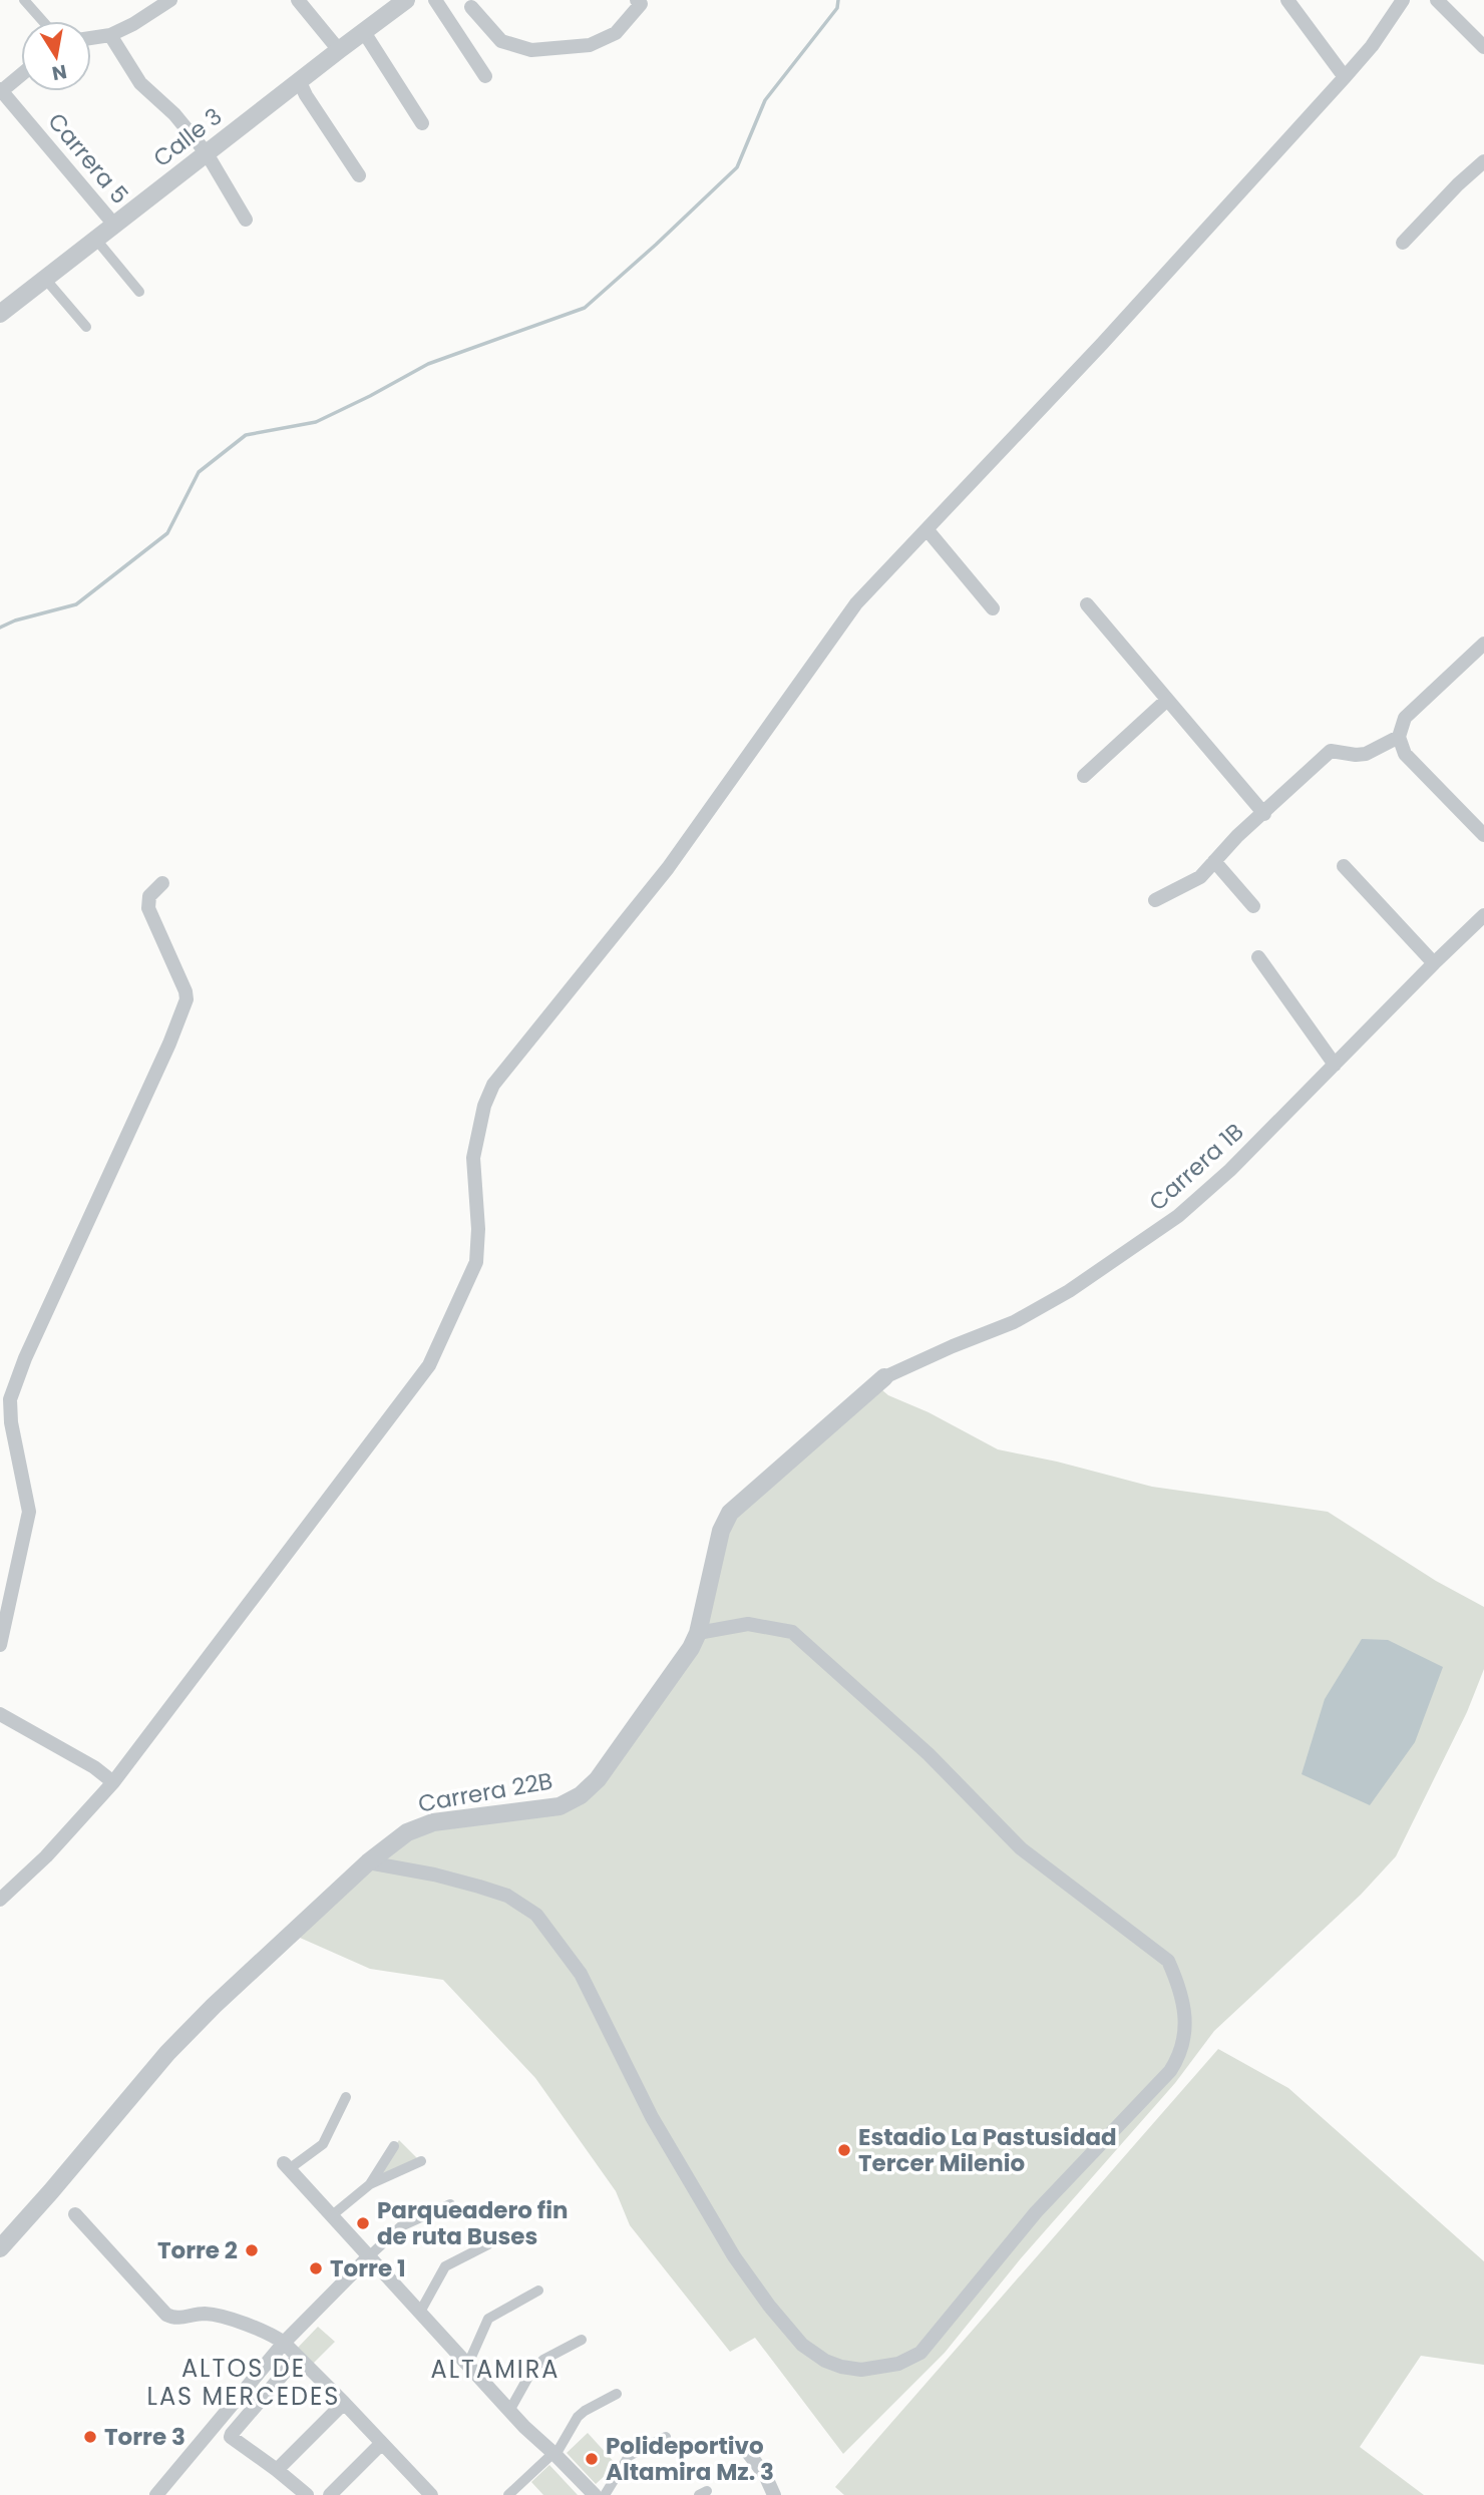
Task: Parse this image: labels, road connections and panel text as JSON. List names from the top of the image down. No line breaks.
{"streets":{"street":["Calle 3","Carrera 5","Carrera 1B","Carrera 22B"]},"crossings":[["Calle 3","Carrera 5"],["Carrera 1B","Carrera 22B"]],"districts":["ALTOS DE LAS MERCEDES","ALTAMIRA"],"places":["Estadio La Pastusidad Tercer Milenio","Parqueadero fin de ruta Buses","Torre 2","Torre 1","Torre 3","Polideportivo Altamira Mz. 3"],"north":"bottom"}
